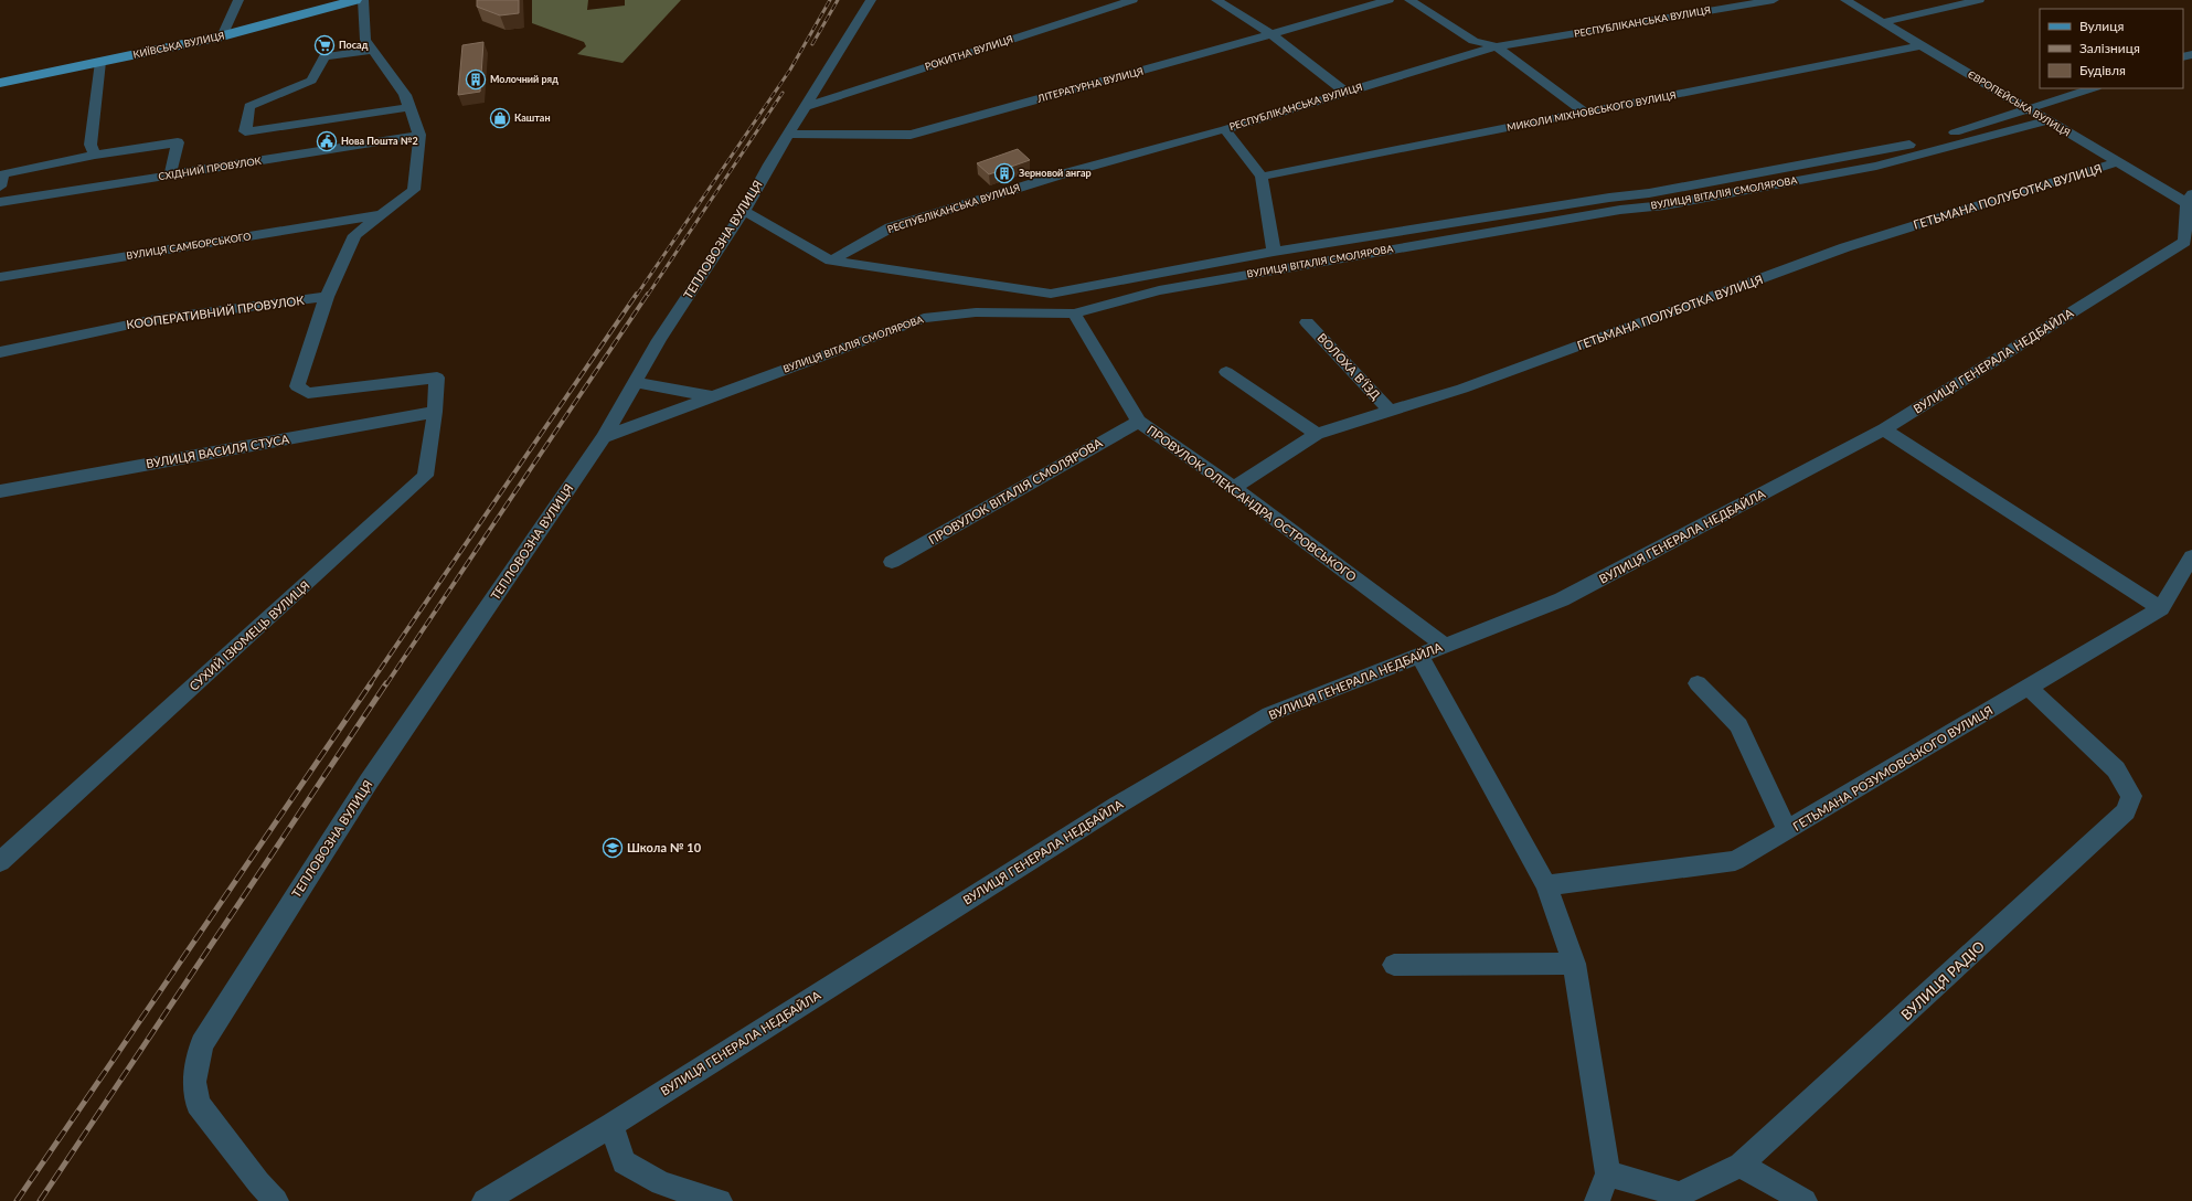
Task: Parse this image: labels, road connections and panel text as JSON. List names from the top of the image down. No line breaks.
{"streets":{"main road":["КИЇВСЬКА ВУЛИЦЯ"],"street":["РЕСПУБЛІКАНСЬКА ВУЛИЦЯ","РОКИТНА ВУЛИЦЯ","ЛІТЕРАТУРНА ВУЛИЦЯ","ЄВРОПЕЙСЬКА ВУЛИЦЯ","МИКОЛИ МІХНОВСЬКОГО ВУЛИЦЯ","СХІДНИЙ ПРОВУЛОК","ВУЛИЦЯ ВІТАЛІЯ СМОЛЯРОВА","ГЕТЬМАНА ПОЛУБОТКА ВУЛИЦЯ","ТЕПЛОВОЗНА ВУЛИЦЯ","ВУЛИЦЯ САМБОРСЬКОГО","КООПЕРАТИВНИЙ ПРОВУЛОК","ВУЛИЦЯ ГЕНЕРАЛА НЕДБАЙЛА","ВОЛОХА В’ЇЗД","ВУЛИЦЯ ВАСИЛЯ СТУСА","ПРОВУЛОК ВІТАЛІЯ СМОЛЯРОВА","ПРОВУЛОК ОЛЕКСАНДРА ОСТРОВСЬКОГО","СУХИЙ ІЗЮМЕЦЬ ВУЛИЦЯ","ГЕТЬМАНА РОЗУМОВСЬКОГО ВУЛИЦЯ","ВУЛИЦЯ РАДІО"]},"crossings":[["РЕСПУБЛІКАНСЬКА ВУЛИЦЯ","ВУЛИЦЯ ВІТАЛІЯ СМОЛЯРОВА"],["РОКИТНА ВУЛИЦЯ","ТЕПЛОВОЗНА ВУЛИЦЯ"],["ЛІТЕРАТУРНА ВУЛИЦЯ","ТЕПЛОВОЗНА ВУЛИЦЯ"],["ЄВРОПЕЙСЬКА ВУЛИЦЯ","МИКОЛИ МІХНОВСЬКОГО ВУЛИЦЯ"],["ЄВРОПЕЙСЬКА ВУЛИЦЯ","ВУЛИЦЯ ВІТАЛІЯ СМОЛЯРОВА"],["ЄВРОПЕЙСЬКА ВУЛИЦЯ","ГЕТЬМАНА ПОЛУБОТКА ВУЛИЦЯ"],["ЄВРОПЕЙСЬКА ВУЛИЦЯ","ВУЛИЦЯ ГЕНЕРАЛА НЕДБАЙЛА"],["ВУЛИЦЯ ВІТАЛІЯ СМОЛЯРОВА","ТЕПЛОВОЗНА ВУЛИЦЯ"],["ВУЛИЦЯ ВІТАЛІЯ СМОЛЯРОВА","ПРОВУЛОК ОЛЕКСАНДРА ОСТРОВСЬКОГО"],["ГЕТЬМАНА ПОЛУБОТКА ВУЛИЦЯ","ВОЛОХА В’ЇЗД"],["ГЕТЬМАНА ПОЛУБОТКА ВУЛИЦЯ","ПРОВУЛОК ОЛЕКСАНДРА ОСТРОВСЬКОГО"],["КООПЕРАТИВНИЙ ПРОВУЛОК","СУХИЙ ІЗЮМЕЦЬ ВУЛИЦЯ"],["ВУЛИЦЯ ГЕНЕРАЛА НЕДБАЙЛА","ПРОВУЛОК ОЛЕКСАНДРА ОСТРОВСЬКОГО"],["ВУЛИЦЯ ВАСИЛЯ СТУСА","СУХИЙ ІЗЮМЕЦЬ ВУЛИЦЯ"],["ПРОВУЛОК ВІТАЛІЯ СМОЛЯРОВА","ПРОВУЛОК ОЛЕКСАНДРА ОСТРОВСЬКОГО"],["ГЕТЬМАНА РОЗУМОВСЬКОГО ВУЛИЦЯ","ВУЛИЦЯ РАДІО"]],"places":{"supermarket":["Посад"],"building":["Молочний ряд","Зерновой ангар"],"shop":["Каштан"],"public building":["Нова Пошта №2"],"school or university":["Школа № 10"]},"legend":["Вулиця","Залізниця","Будівля"]}
